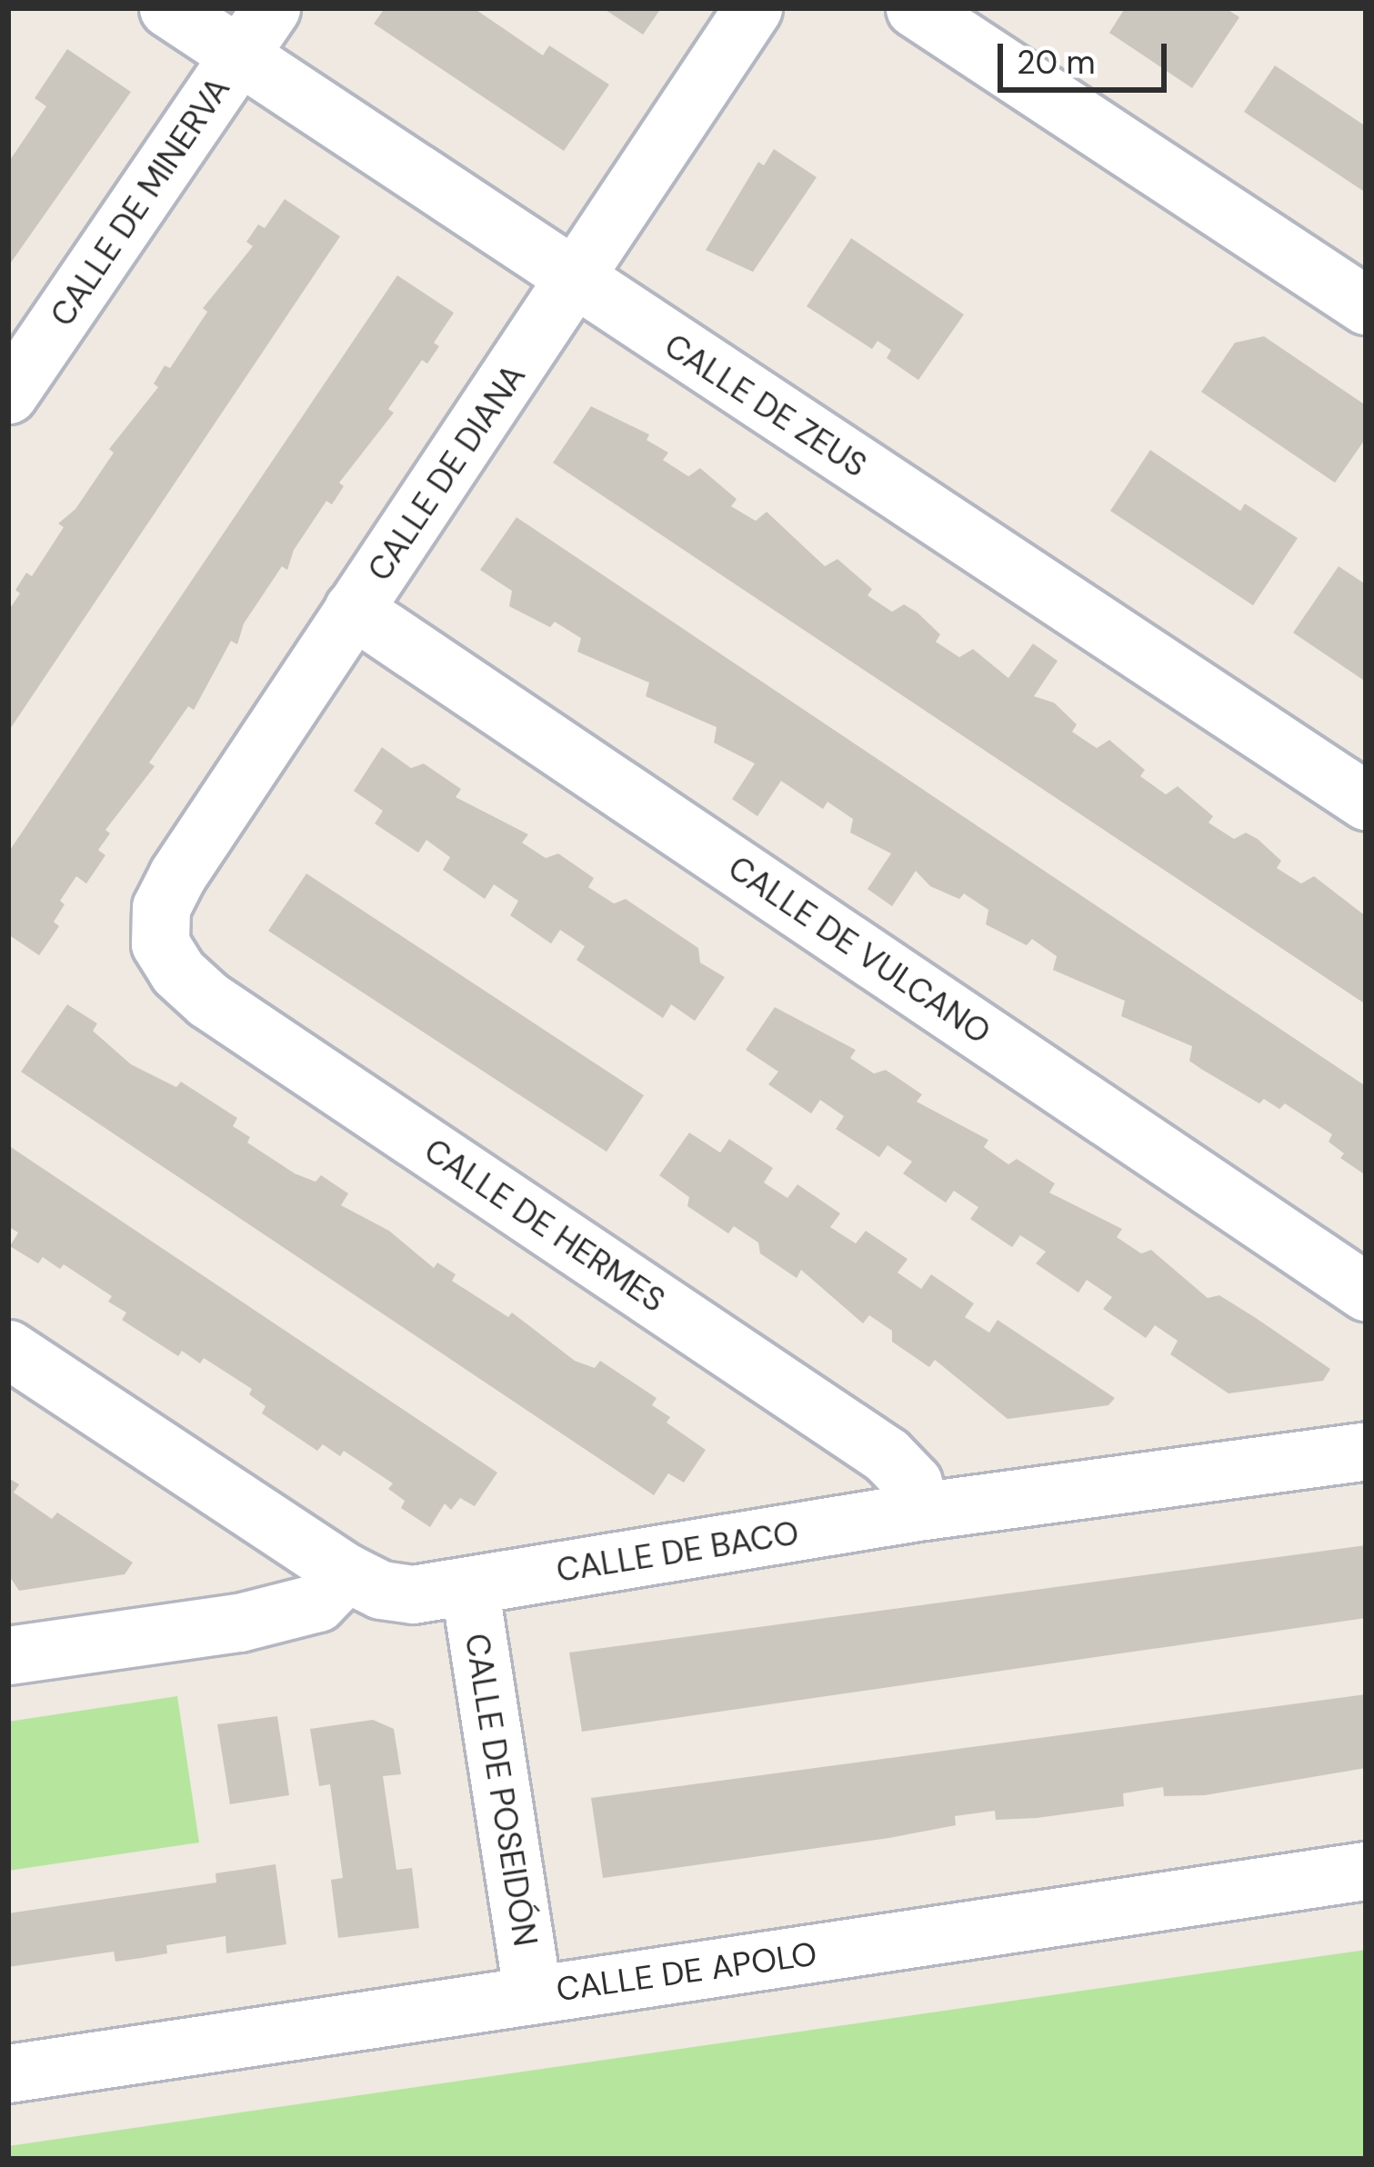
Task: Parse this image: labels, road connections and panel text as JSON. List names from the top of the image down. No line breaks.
{"streets":{"street":["CALLE DE MINERVA","CALLE DE ZEUS","CALLE DE DIANA","CALLE DE VULCANO","CALLE DE HERMES","CALLE DE BACO","CALLE DE POSEIDÓN","CALLE DE APOLO"]},"crossings":[["CALLE DE MINERVA","CALLE DE ZEUS"],["CALLE DE ZEUS","CALLE DE DIANA"],["CALLE DE DIANA","CALLE DE VULCANO"],["CALLE DE DIANA","CALLE DE HERMES"],["CALLE DE HERMES","CALLE DE BACO"],["CALLE DE BACO","CALLE DE POSEIDÓN"],["CALLE DE POSEIDÓN","CALLE DE APOLO"]],"scale_bar":"20 m"}
